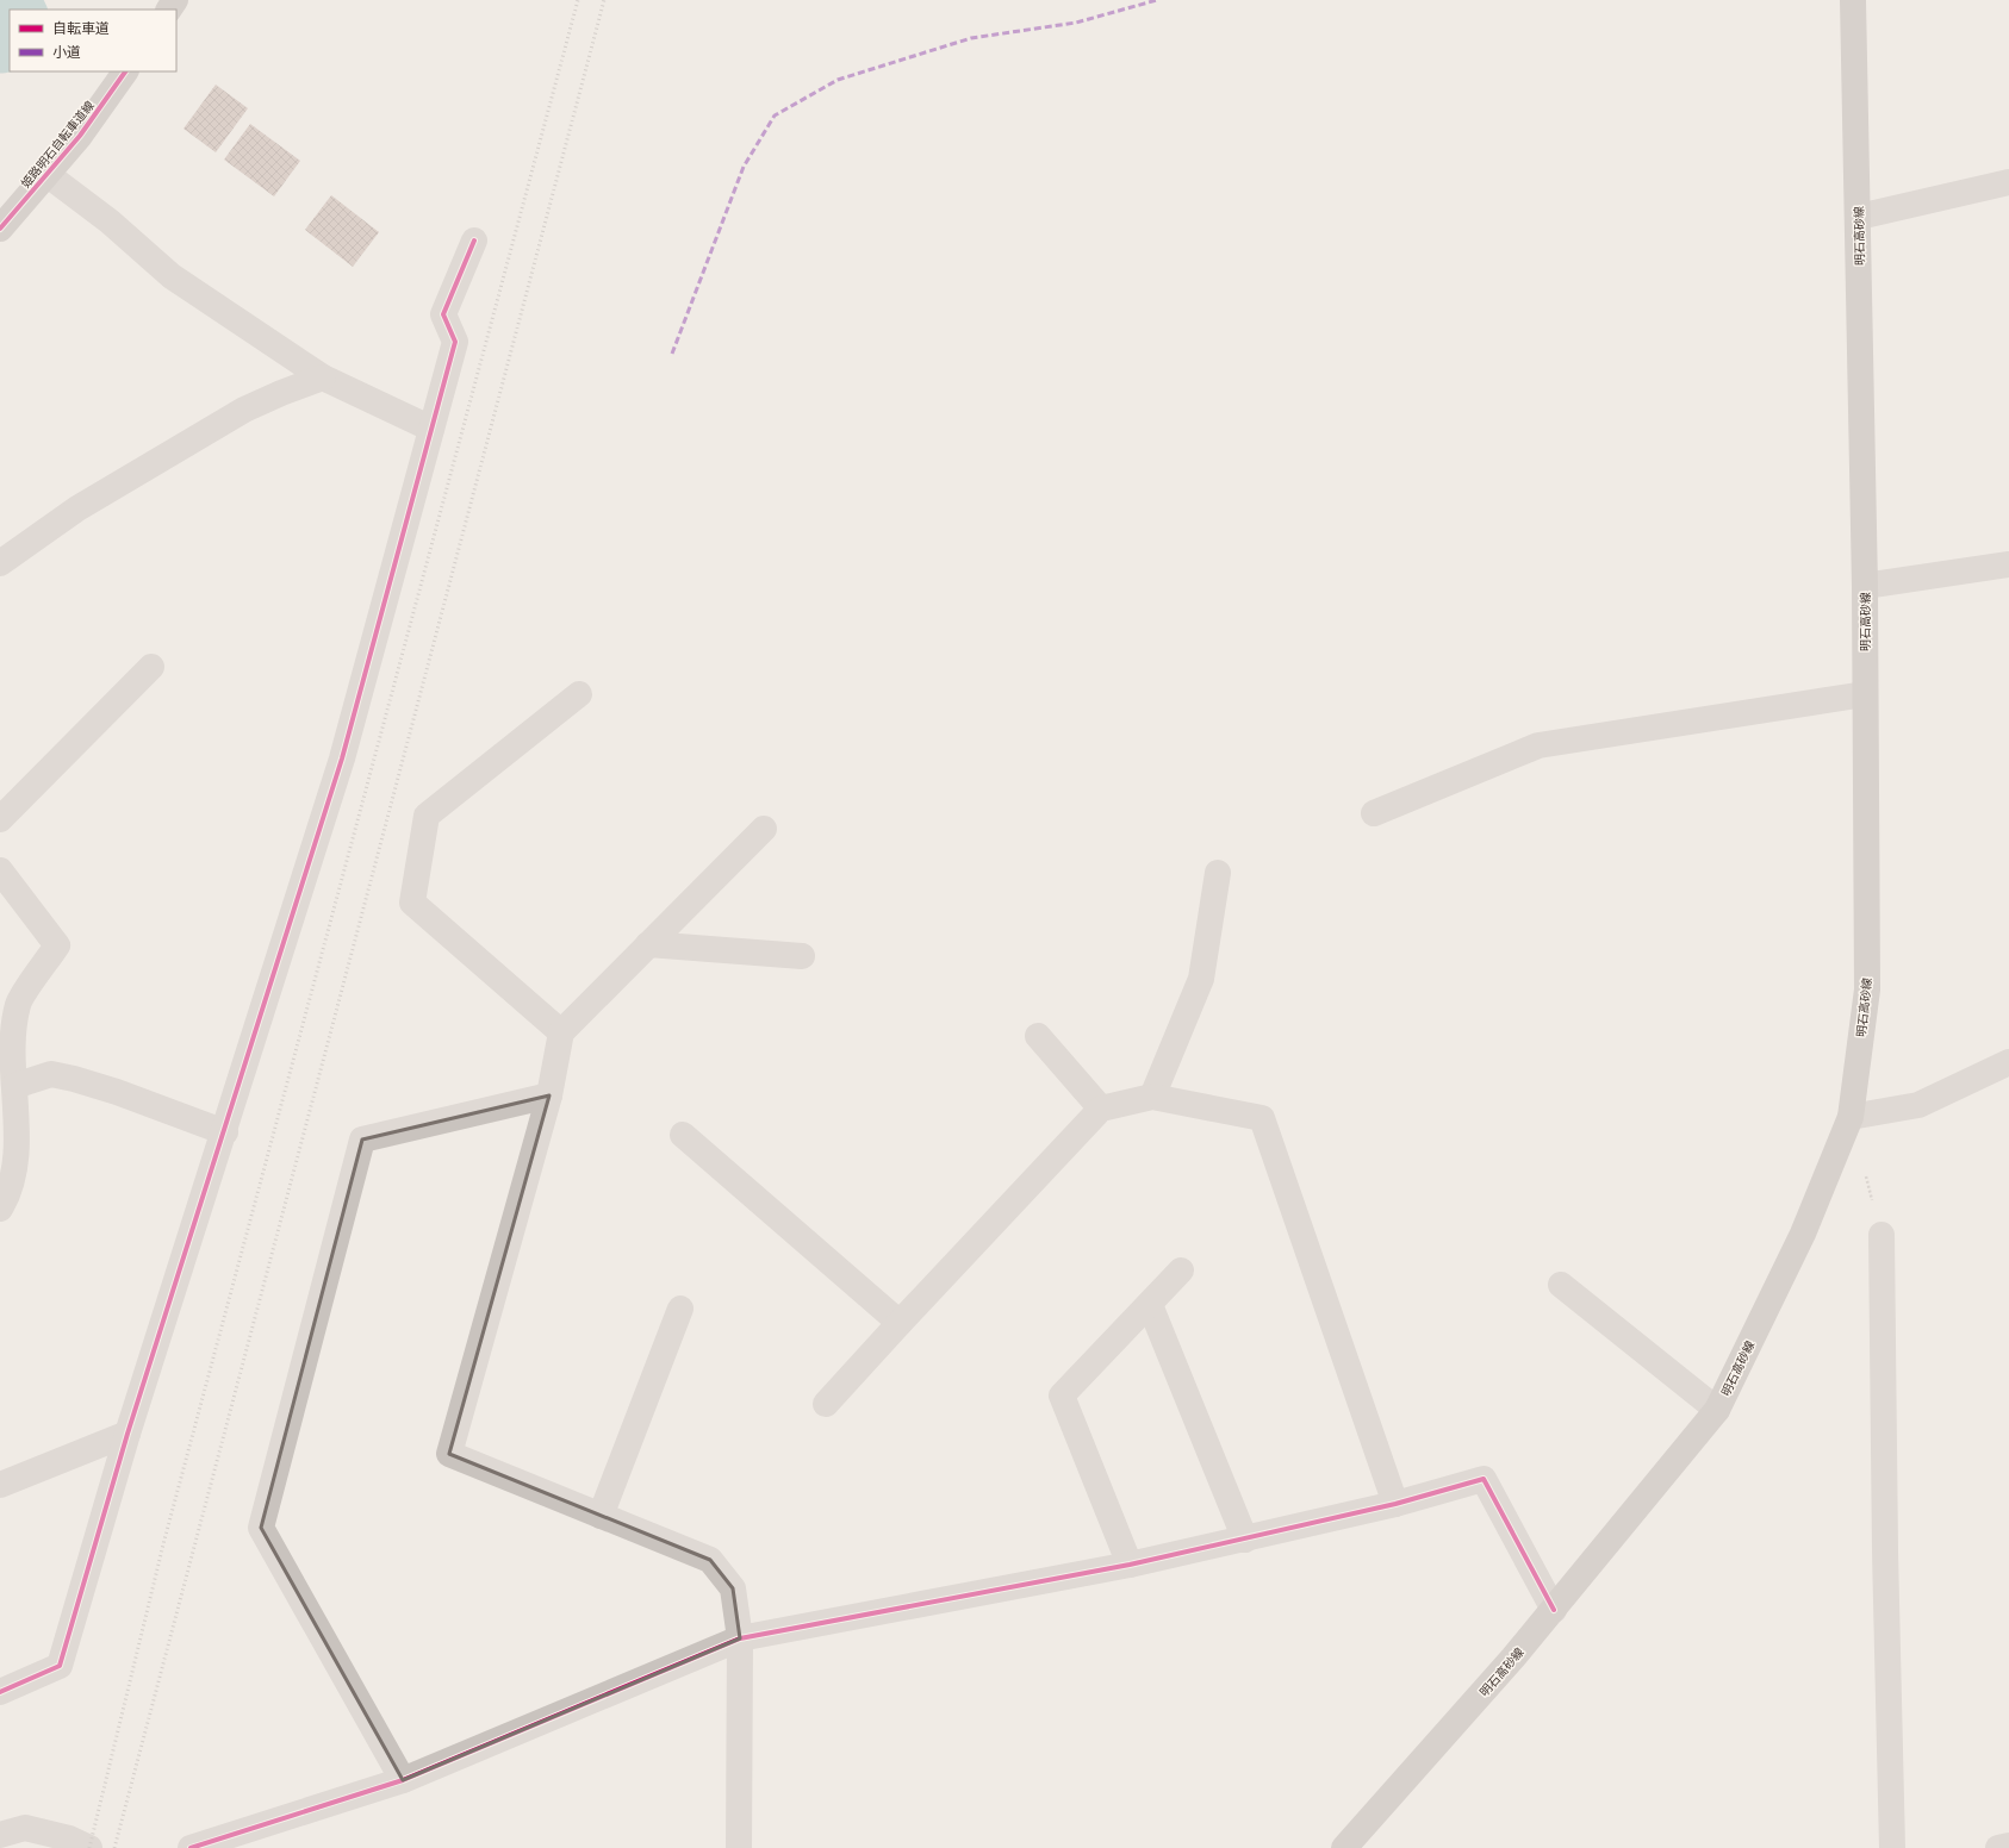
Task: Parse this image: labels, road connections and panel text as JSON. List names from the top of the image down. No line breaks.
{"streets":{"main road":["姫路明石自転車道線","明石高砂線"]},"legend":["自転車道","小道"]}
